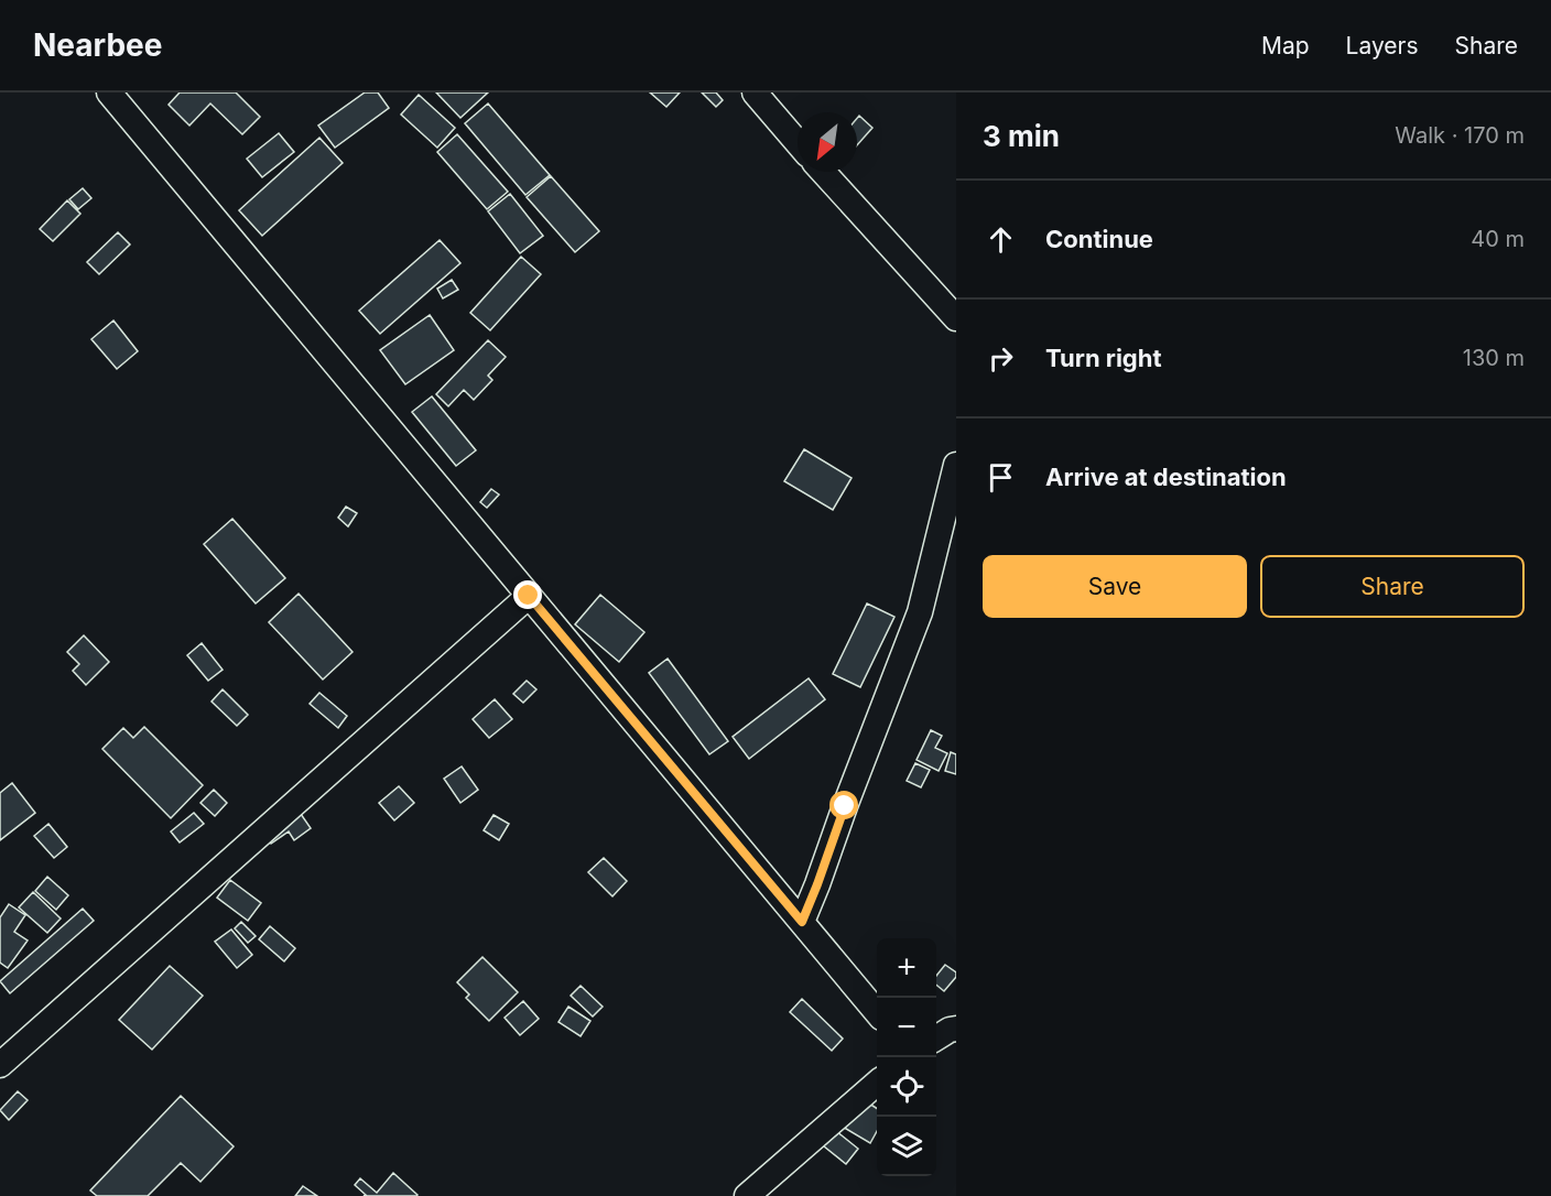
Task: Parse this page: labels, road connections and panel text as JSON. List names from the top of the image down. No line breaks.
{"north":"bottom left","page":{"header":"Nearbee","nav":["Map","Layers","Share"],"heading":["3 min","Walk · 170 m"],"list":[["Continue","40 m"],["Turn right","130 m"],"Arrive at destination"],"buttons":["Save","Share"],"map_buttons":["+","−"]}}
